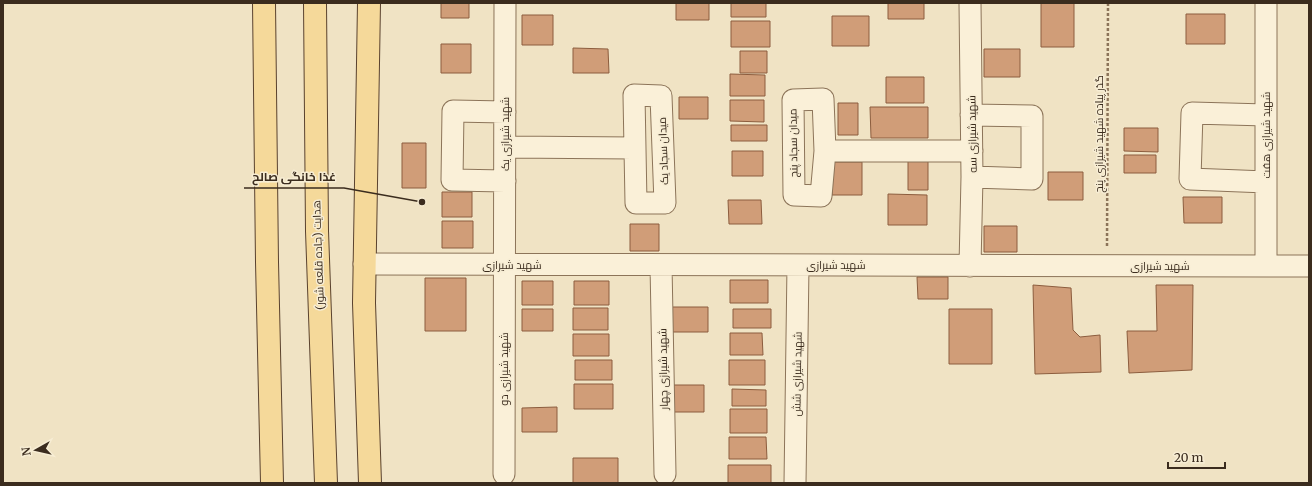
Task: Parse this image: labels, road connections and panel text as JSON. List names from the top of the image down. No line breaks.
{"streets":{"main road":["هدایت (جاده قلعه شور)"],"street":["شهید شیرازی یک","شهید شیرازی سه","شهید شیرازی هفت","میدان سجاد یک","شهید شیرازی","شهید شیرازی دو","شهید شیرازی چهار","شهید شیرازی شش"],"path":["گذر پیاده شهید شیرازی پنج"]},"crossings":[["شهید شیرازی یک","شهید شیرازی"],["شهید شیرازی یک","شهید شیرازی دو"],["شهید شیرازی سه","شهید شیرازی"],["گذر پیاده شهید شیرازی پنج","شهید شیرازی"],["شهید شیرازی هفت","شهید شیرازی"],["شهید شیرازی","شهید شیرازی دو"],["شهید شیرازی","شهید شیرازی چهار"],["شهید شیرازی","شهید شیرازی شش"]],"places":["غذا خانگی صالح"],"scale_bar":"20 m","north":"left"}
